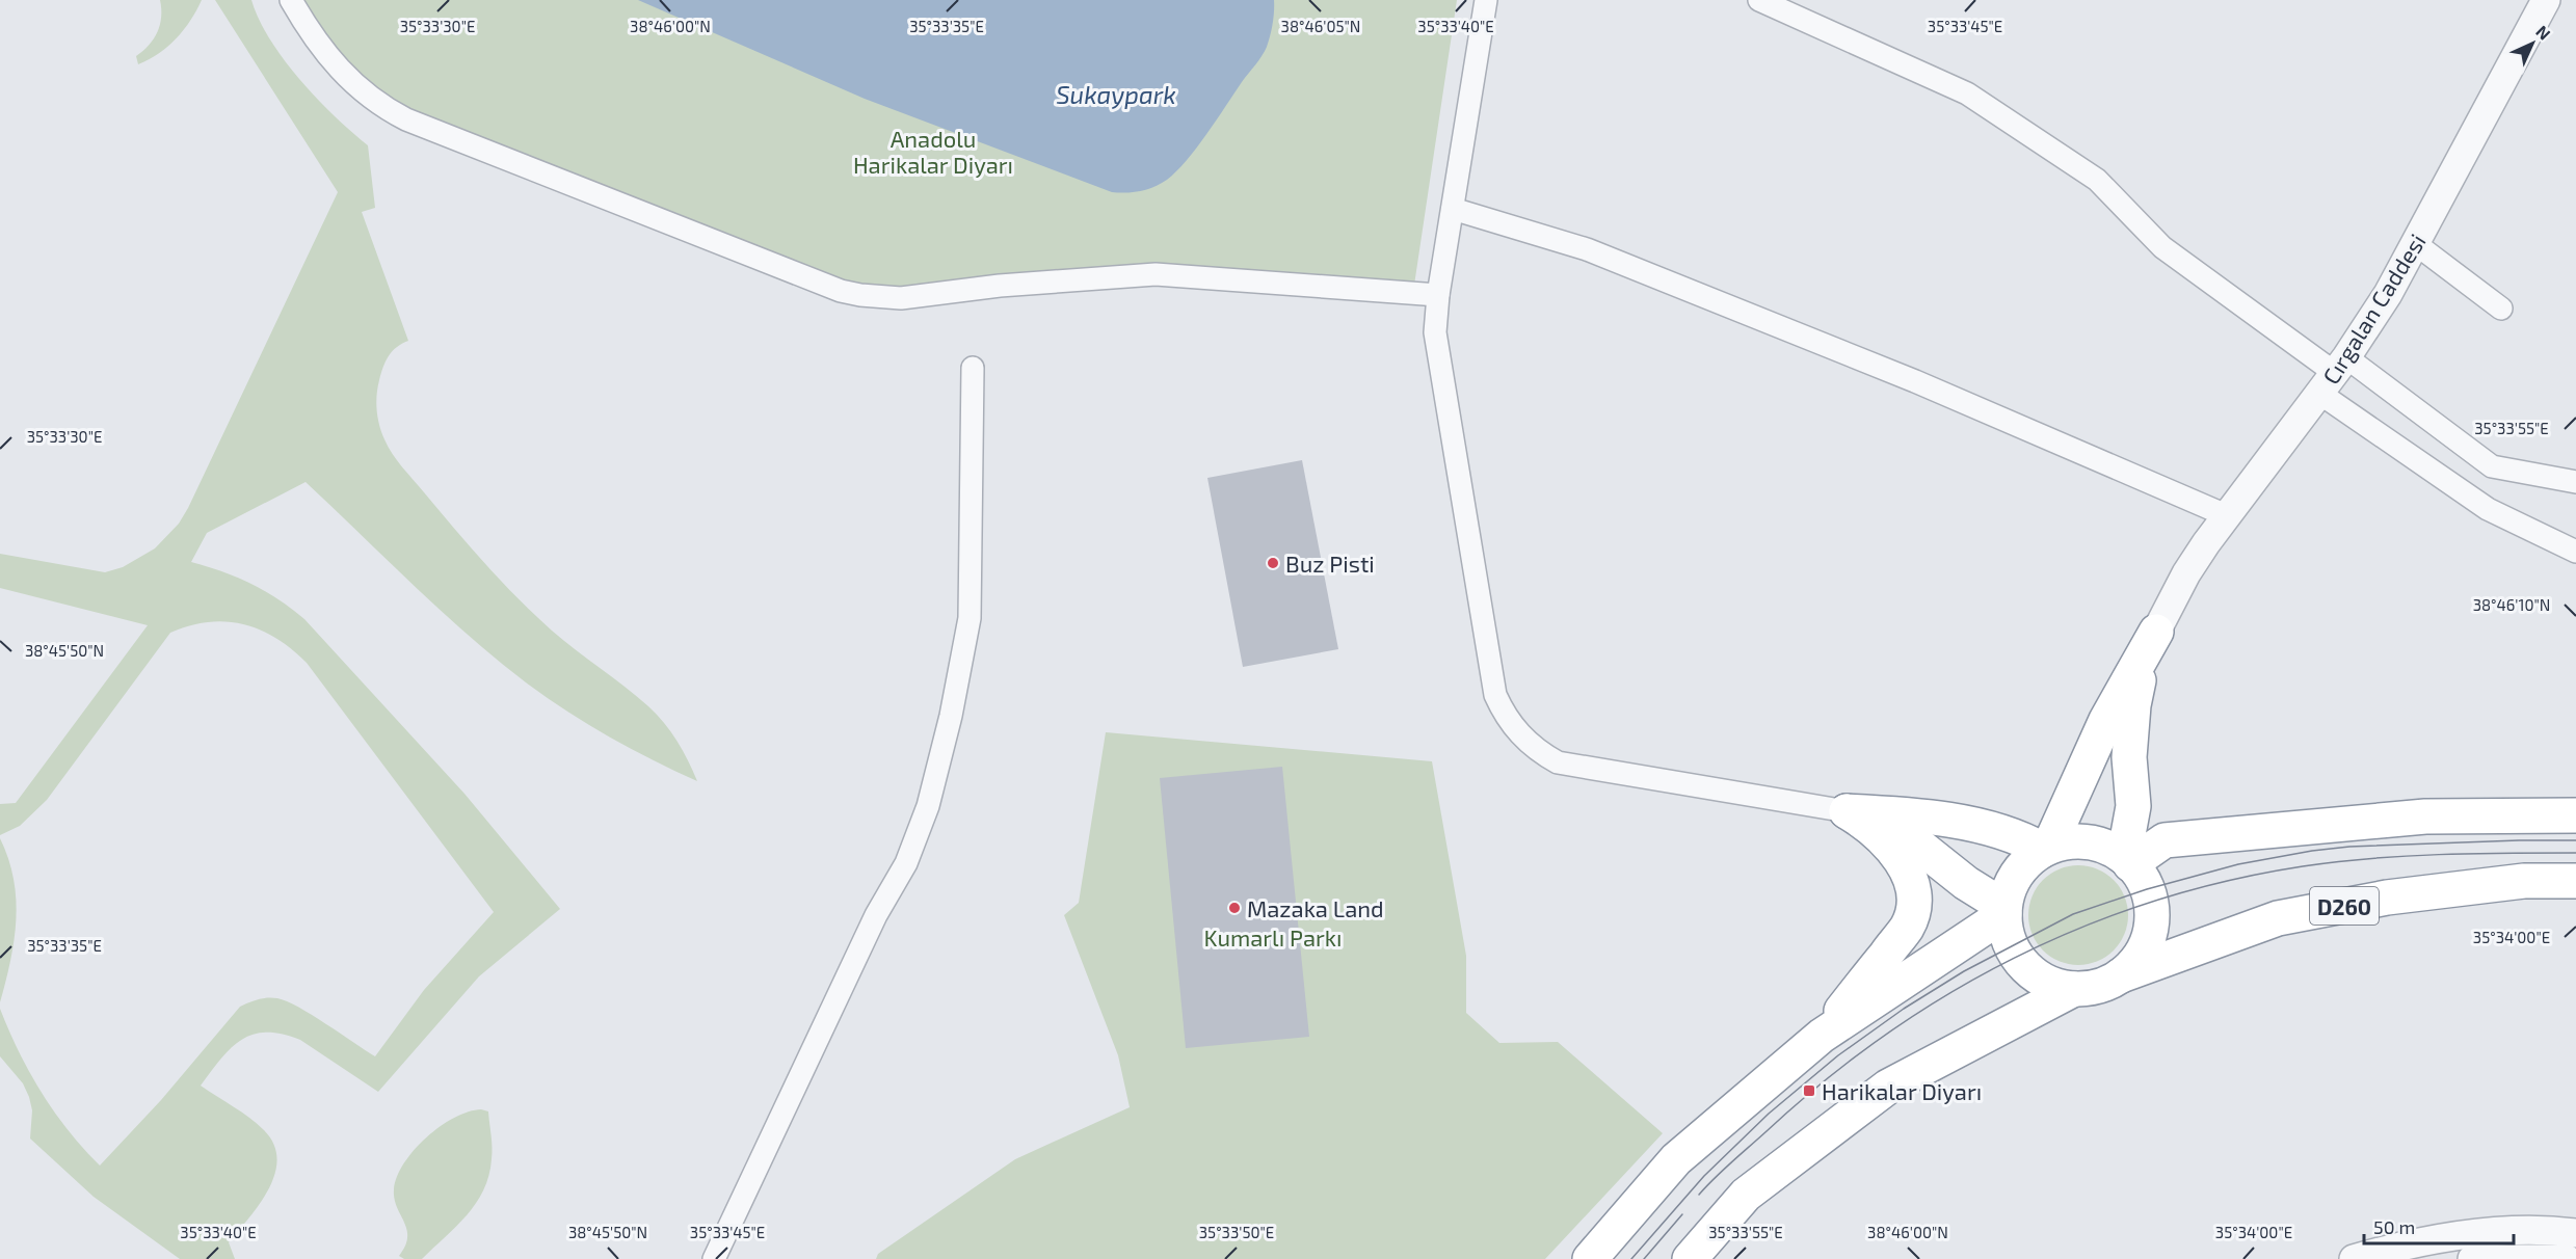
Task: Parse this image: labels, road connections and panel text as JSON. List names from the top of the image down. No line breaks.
{"streets":{"highway":["D260"],"street":["Cırgalan Caddesi"]},"water":["Sukaypark"],"parks":["Anadolu Harikalar Diyarı","Kumarlı Parkı"],"places":{"other":["Buz Pisti","Mazaka Land"],"transit":["Harikalar Diyarı"]},"scale_bar":"50 m","north":"top right","coordinates":["35°33'30\"E","38°46'00\"N","35°33'35\"E","38°46'05\"N","35°33'40\"E","35°33'45\"E","35°33'55\"E","38°46'10\"N","38°45'50\"N","35°34'00\"E","35°33'50\"E"]}
